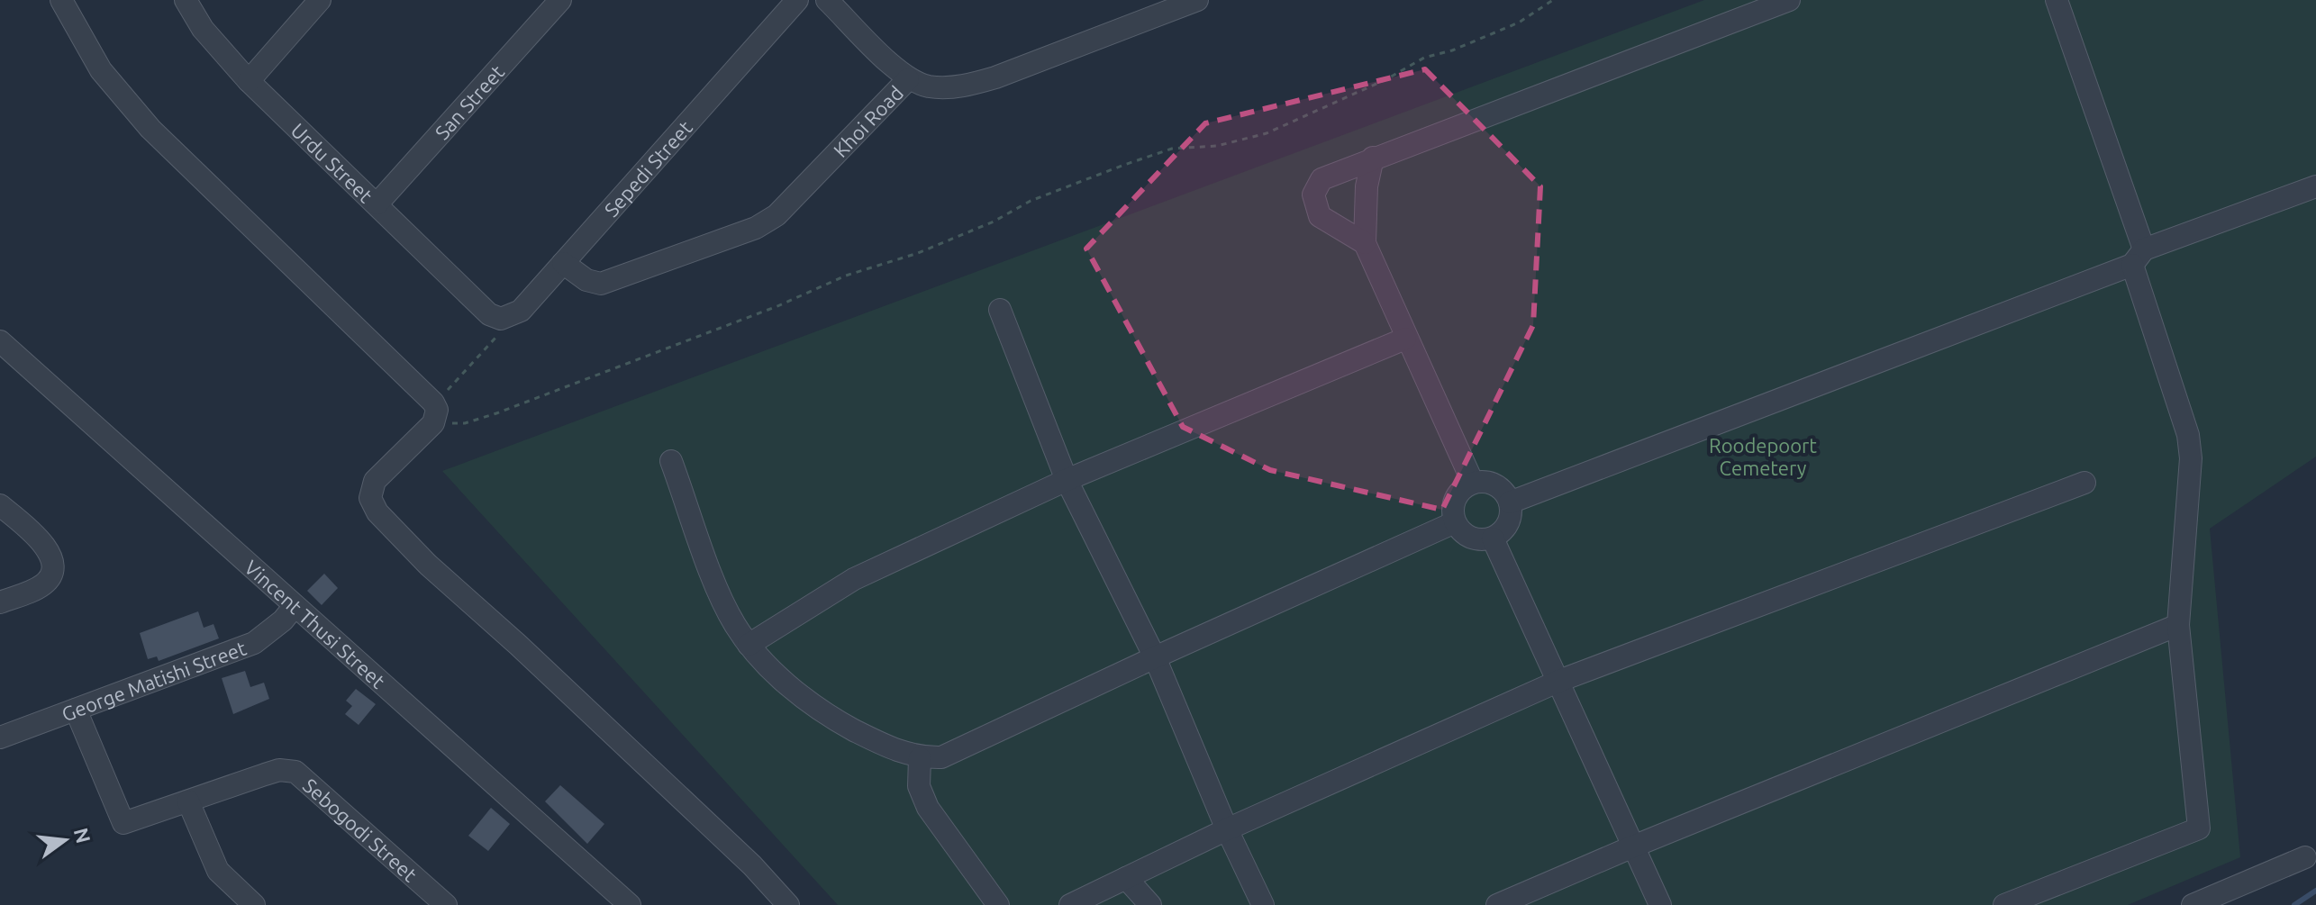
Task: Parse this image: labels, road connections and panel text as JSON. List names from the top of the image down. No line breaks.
{"streets":{"street":["San Street","Khoi Road","Urdu Street","Sepedi Street","Vincent Thusi Street","George Matishi Street","Sebogodi Street"]},"crossings":[["San Street","Urdu Street"],["Khoi Road","Sepedi Street"],["Urdu Street","Sepedi Street"],["Vincent Thusi Street","George Matishi Street"],["George Matishi Street","Sebogodi Street"]],"parks":["Roodepoort Cemetery"],"north":"right"}
